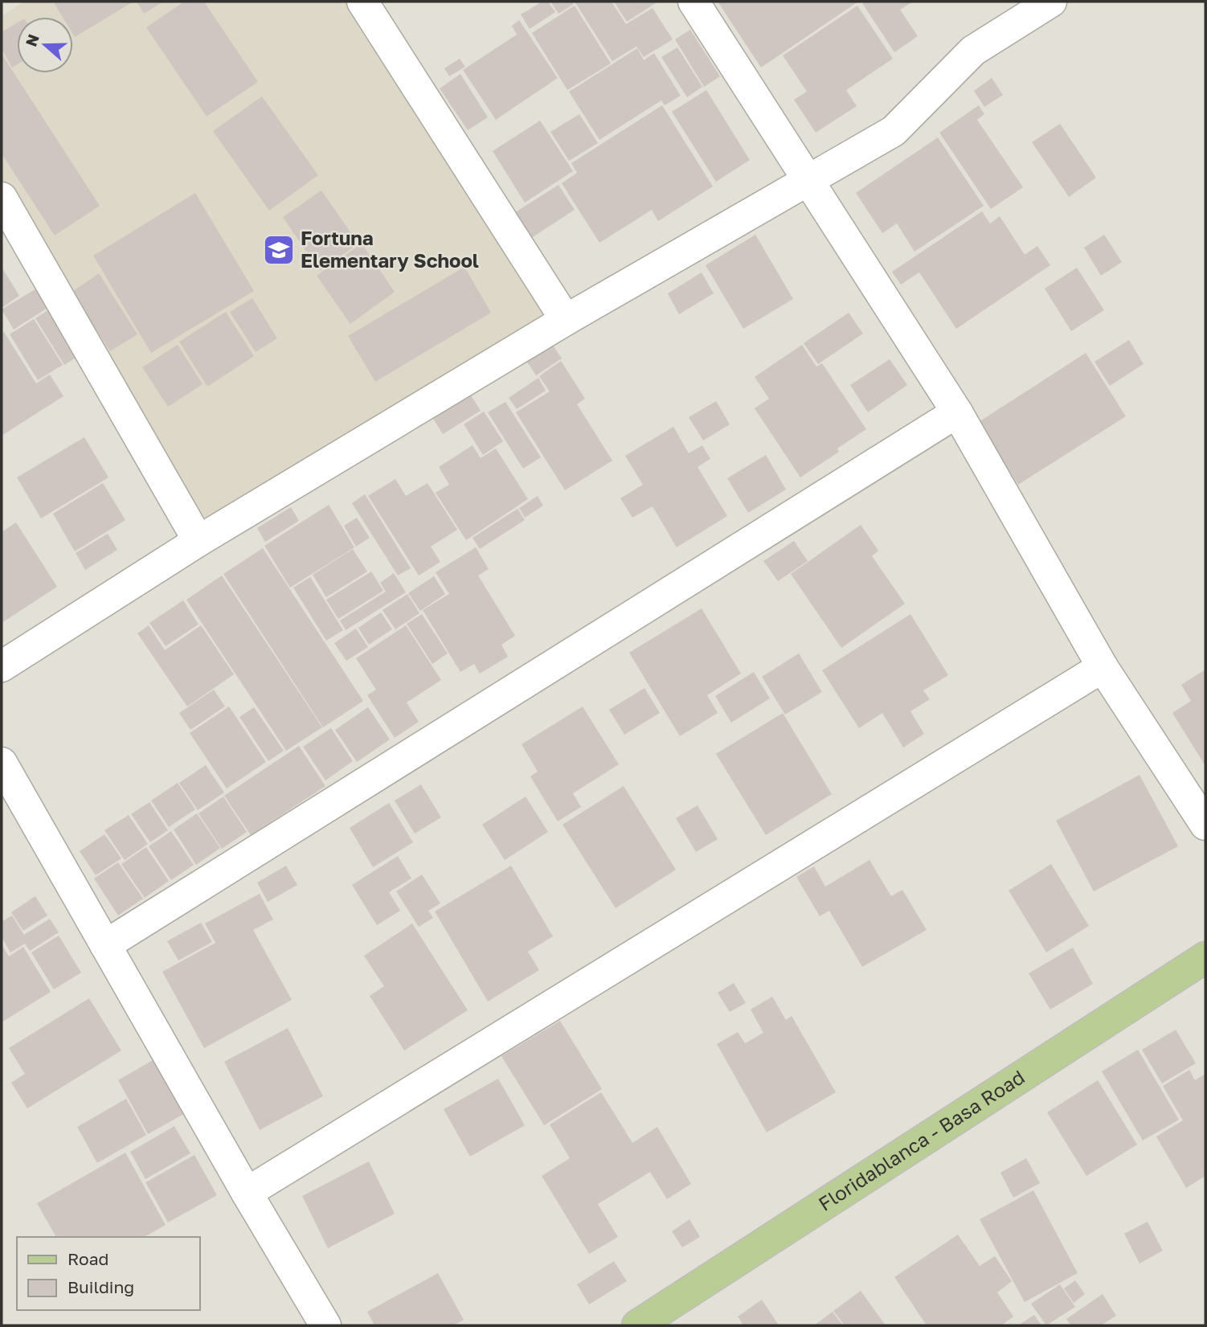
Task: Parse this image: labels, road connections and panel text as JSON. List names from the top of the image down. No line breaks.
{"streets":{"main road":["Floridablanca - Basa Road"]},"places":{"school or university":["Fortuna Elementary School"]},"legend":["Road","Building"],"north":"left"}
